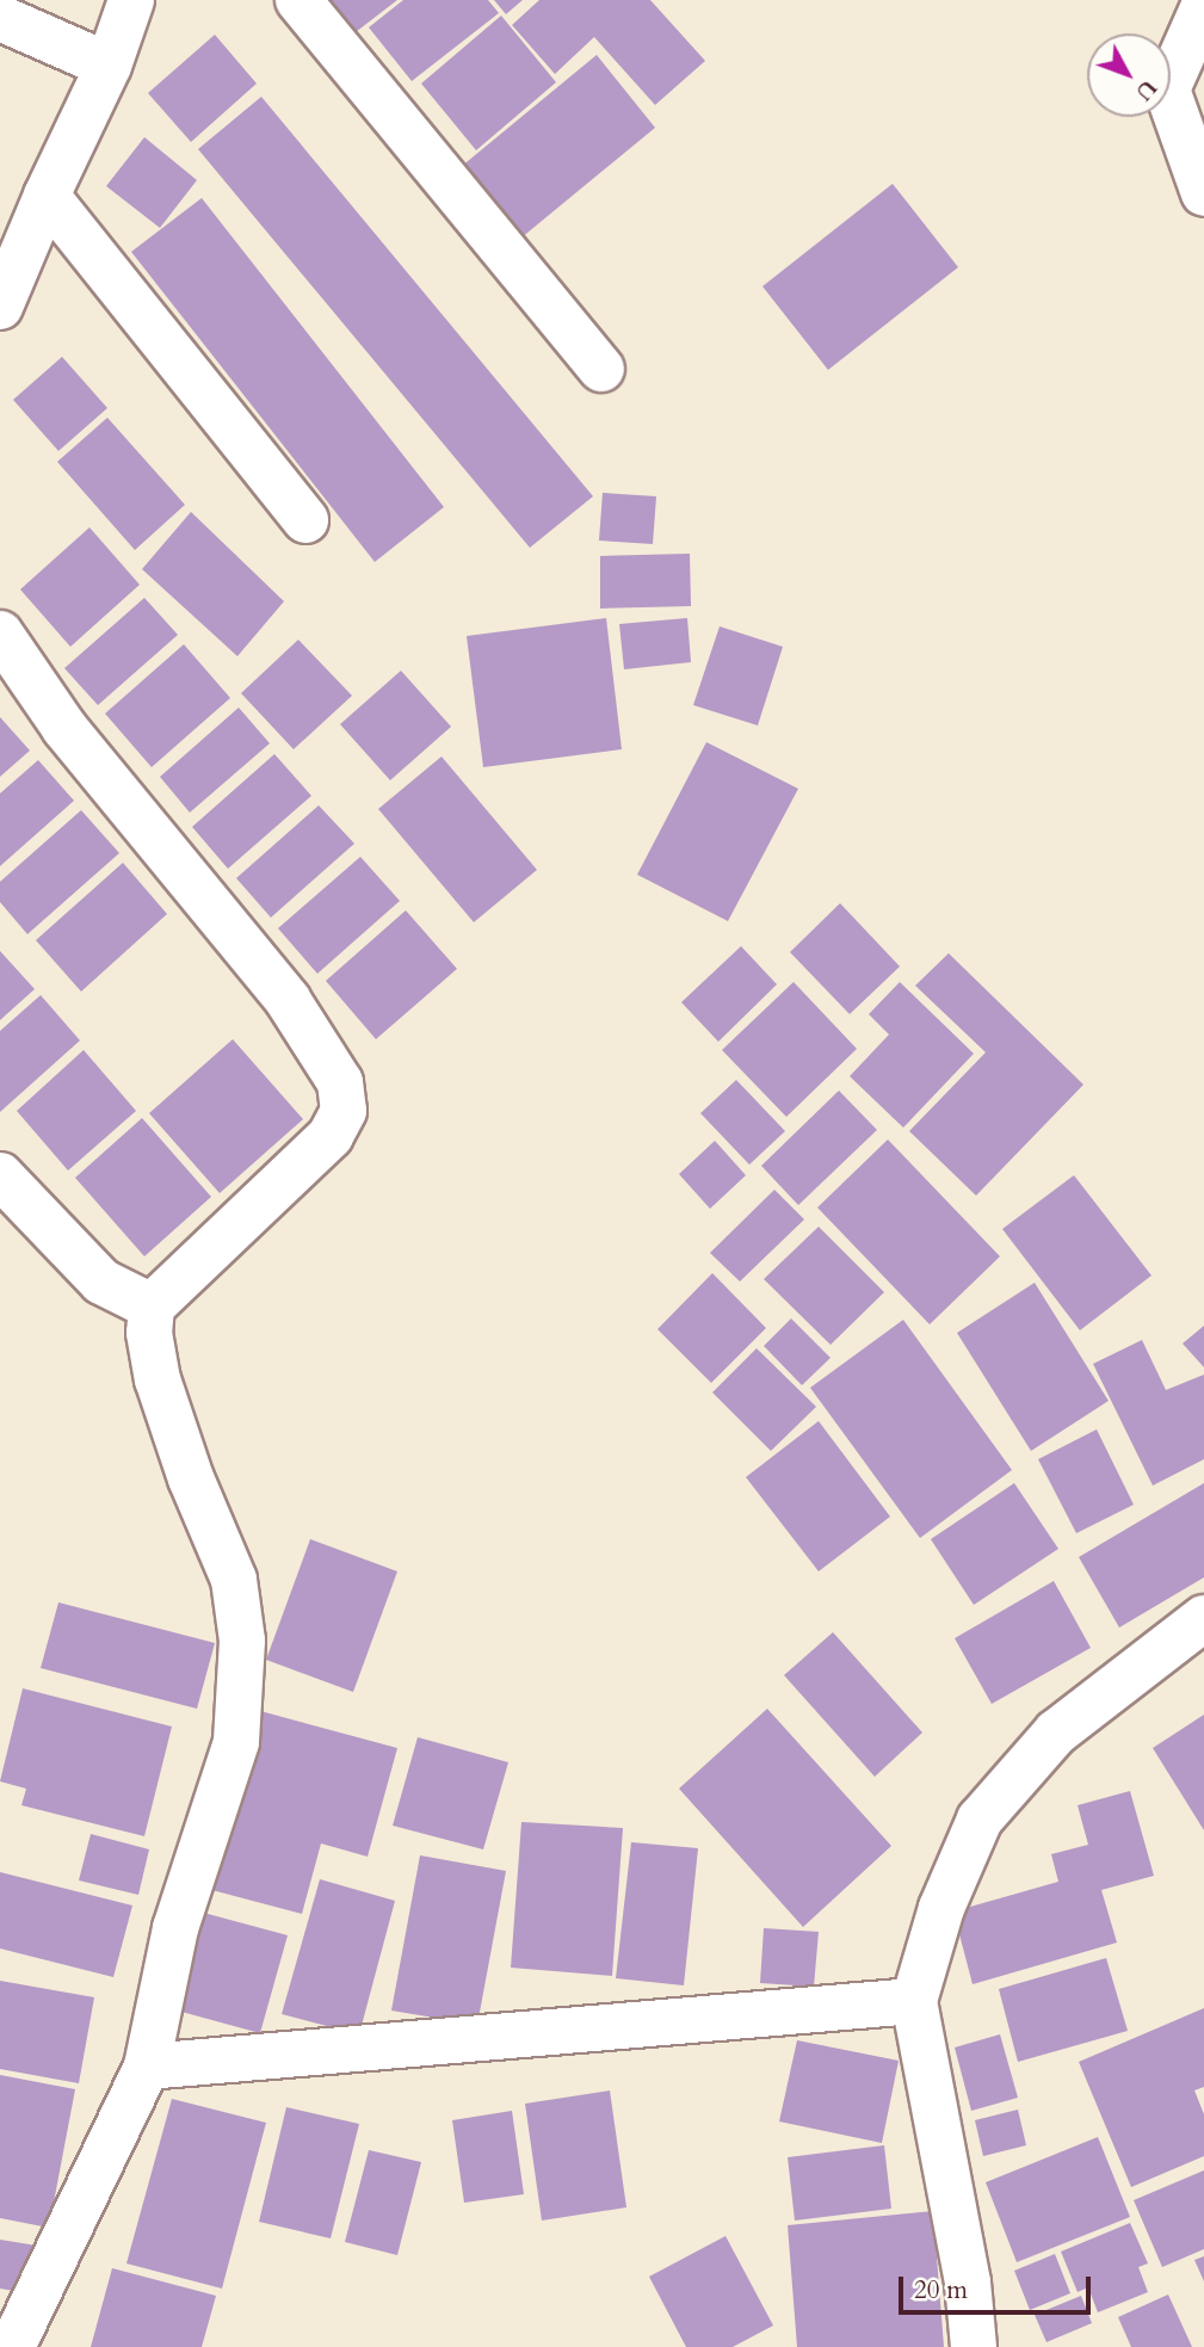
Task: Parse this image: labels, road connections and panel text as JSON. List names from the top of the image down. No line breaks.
{"scale_bar":"20 m","north":"bottom right"}
